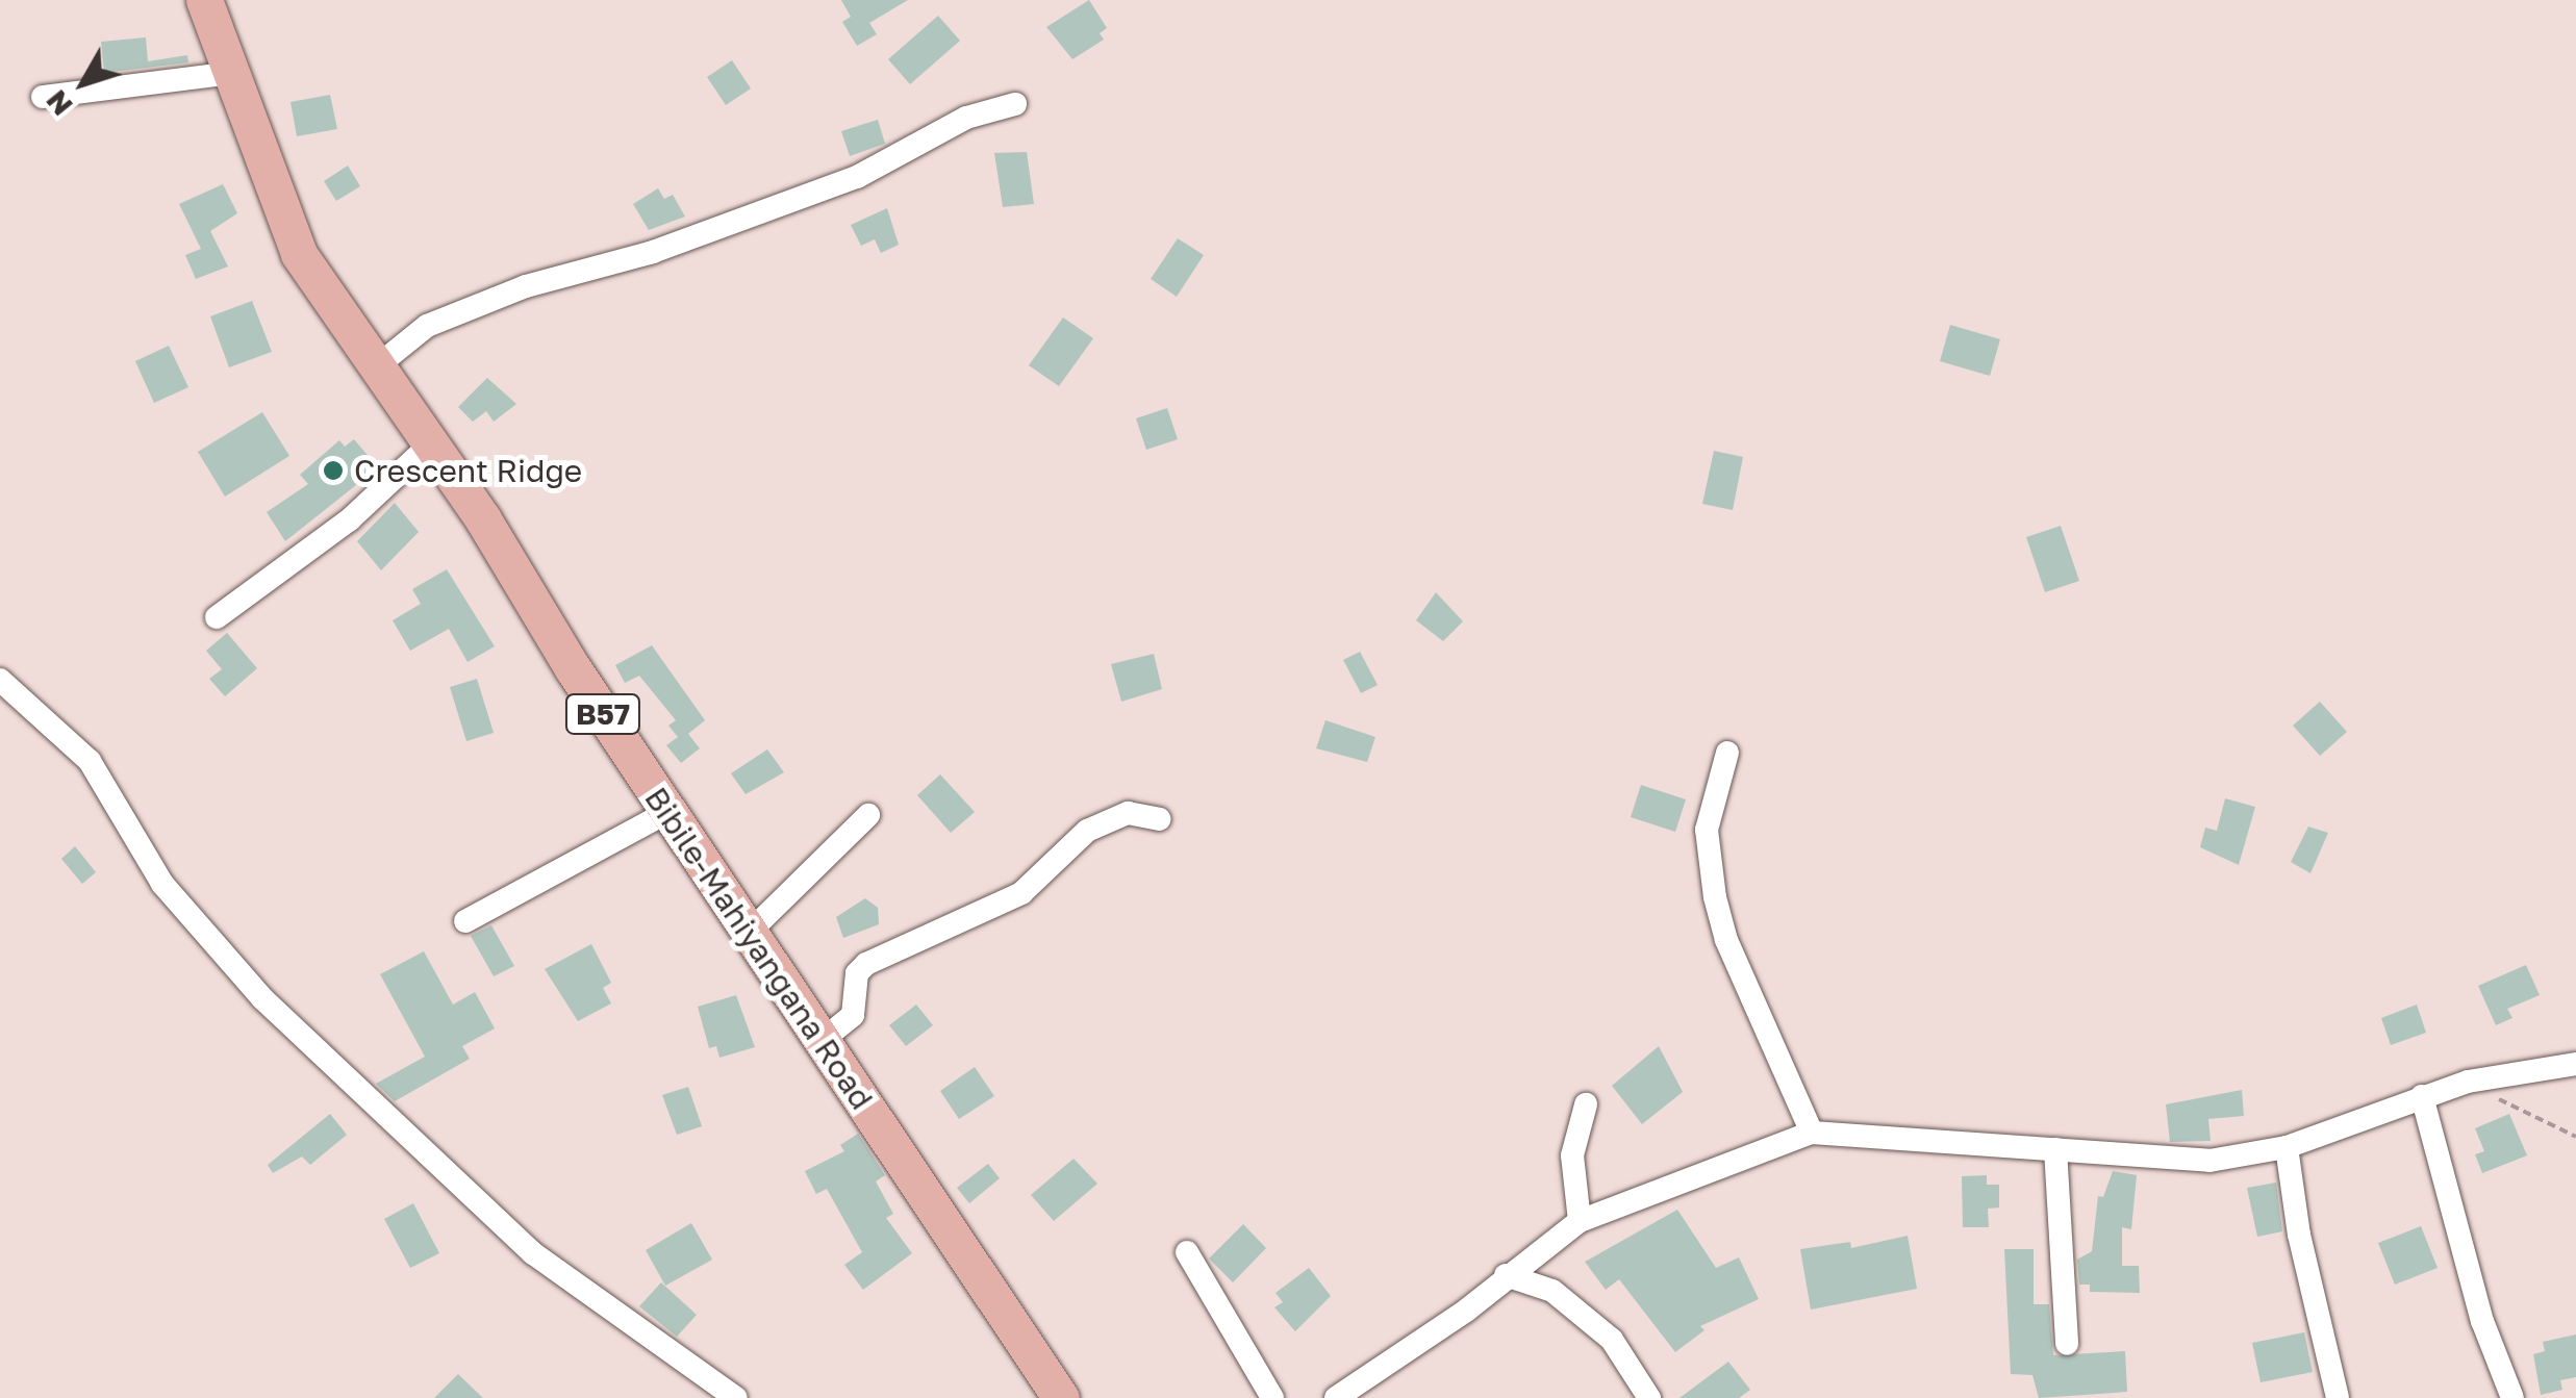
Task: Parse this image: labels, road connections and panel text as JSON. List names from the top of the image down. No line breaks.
{"streets":{"main road":["B57","Bibile-Mahiyangana Road"]},"places":["Crescent Ridge"],"north":"bottom left"}
